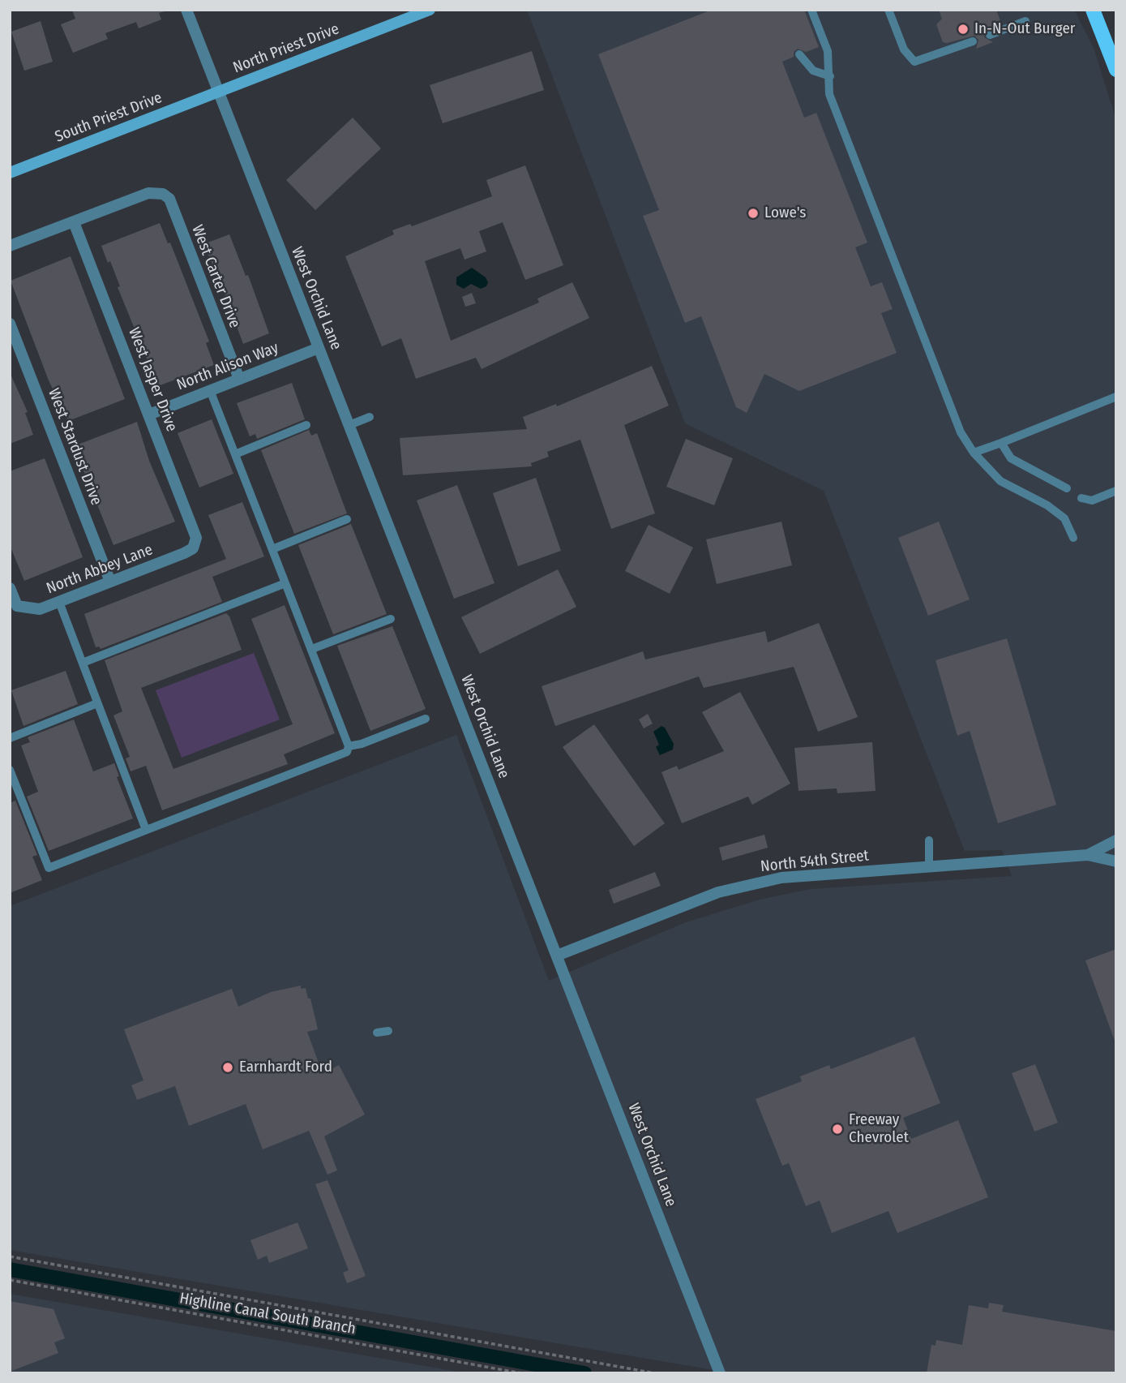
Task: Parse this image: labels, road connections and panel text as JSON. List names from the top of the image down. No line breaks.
{"streets":{"main road":["North Priest Drive","South Priest Drive"],"street":["West Carter Drive","West Orchid Lane","North Alison Way","West Jasper Drive","West Stardust Drive","North Abbey Lane","North 54th Street"],"path":["Highline Canal South Branch"]},"crossings":[["North Priest Drive","South Priest Drive"],["North Priest Drive","West Orchid Lane"],["South Priest Drive","West Orchid Lane"],["West Carter Drive","North Alison Way"],["West Carter Drive","West Jasper Drive"],["West Orchid Lane","North Alison Way"],["West Orchid Lane","North 54th Street"],["North Alison Way","West Jasper Drive"],["West Jasper Drive","North Abbey Lane"],["West Stardust Drive","North Abbey Lane"]],"places":["In-N-Out Burger","Lowe's","Earnhardt Ford","Freeway Chevrolet"]}
